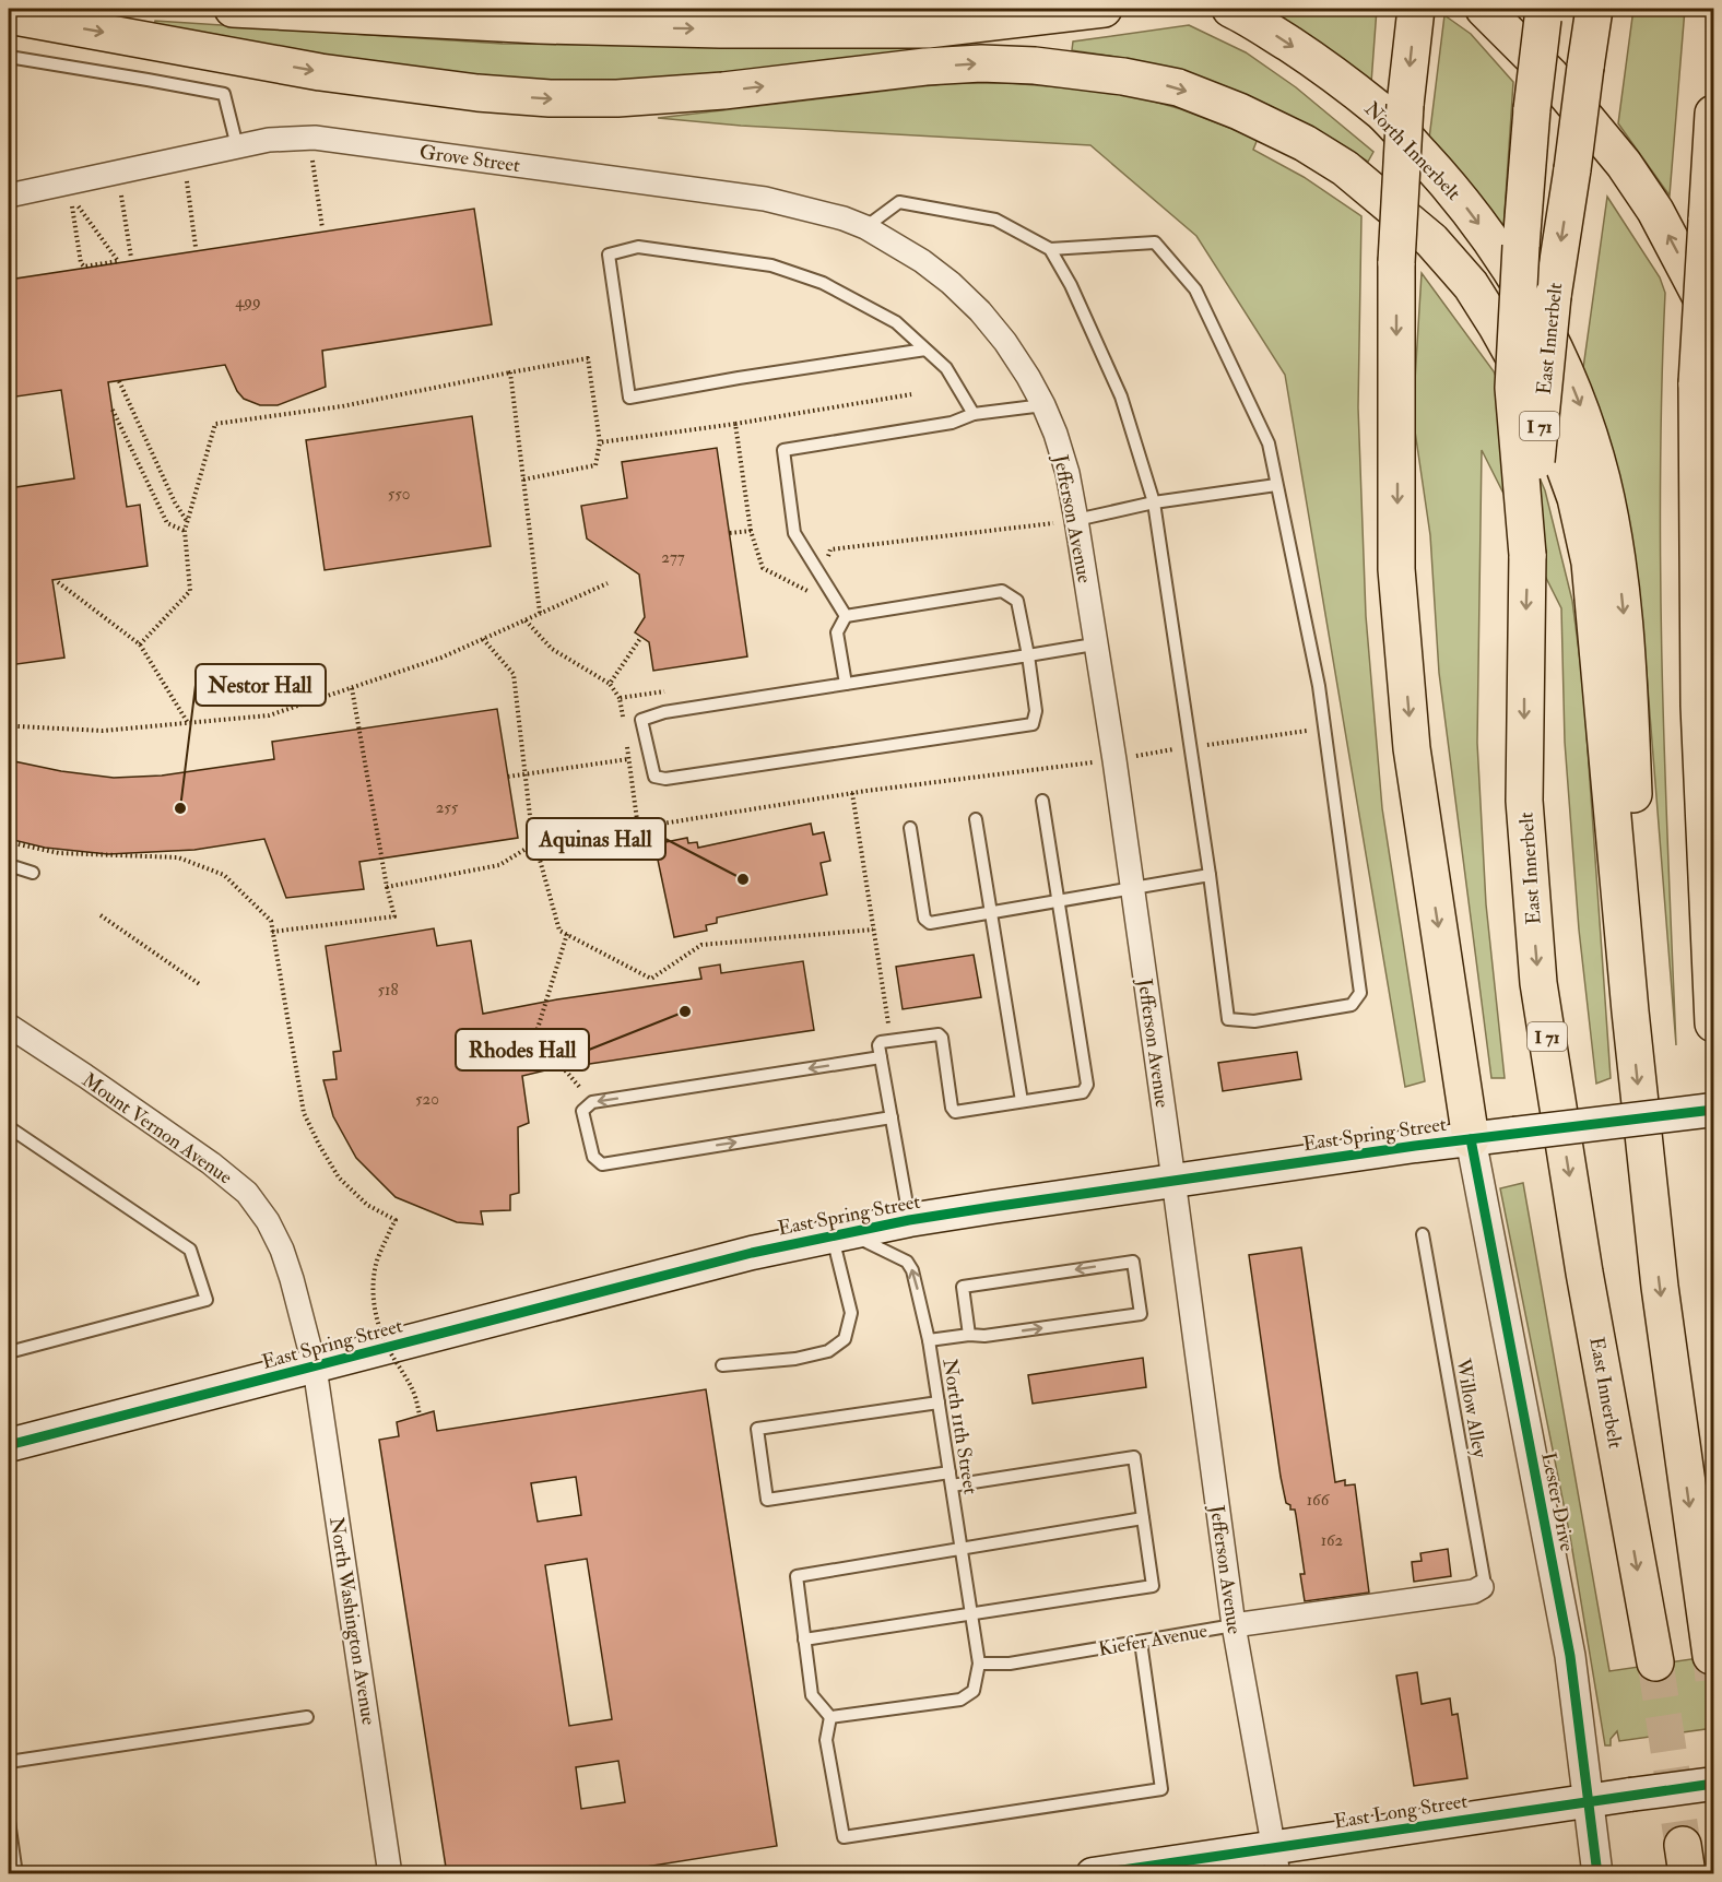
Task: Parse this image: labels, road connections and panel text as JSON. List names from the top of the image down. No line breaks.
{"streets":{"highway":["North Innerbelt","East Innerbelt","I 71"],"main road":["East Spring Street","East Long Street"],"street":["Grove Street","Jefferson Avenue","Mount Vernon Avenue","Lester Drive","North Washington Avenue","Kiefer Avenue"],"lane":["Willow Alley","North 11th Street"]},"crossings":[["Grove Street","Jefferson Avenue"],["Jefferson Avenue","East Spring Street"],["Jefferson Avenue","Kiefer Avenue"],["Jefferson Avenue","East Long Street"],["Mount Vernon Avenue","East Spring Street"],["Mount Vernon Avenue","North Washington Avenue"],["East Spring Street","North 11th Street"],["East Spring Street","Lester Drive"],["East Spring Street","North Washington Avenue"],["Willow Alley","Kiefer Avenue"],["North 11th Street","Kiefer Avenue"],["Lester Drive","East Long Street"]],"places":["Nestor Hall","Aquinas Hall","Rhodes Hall"],"house_numbers":["499","550","277","255","518","520","166","162"]}
